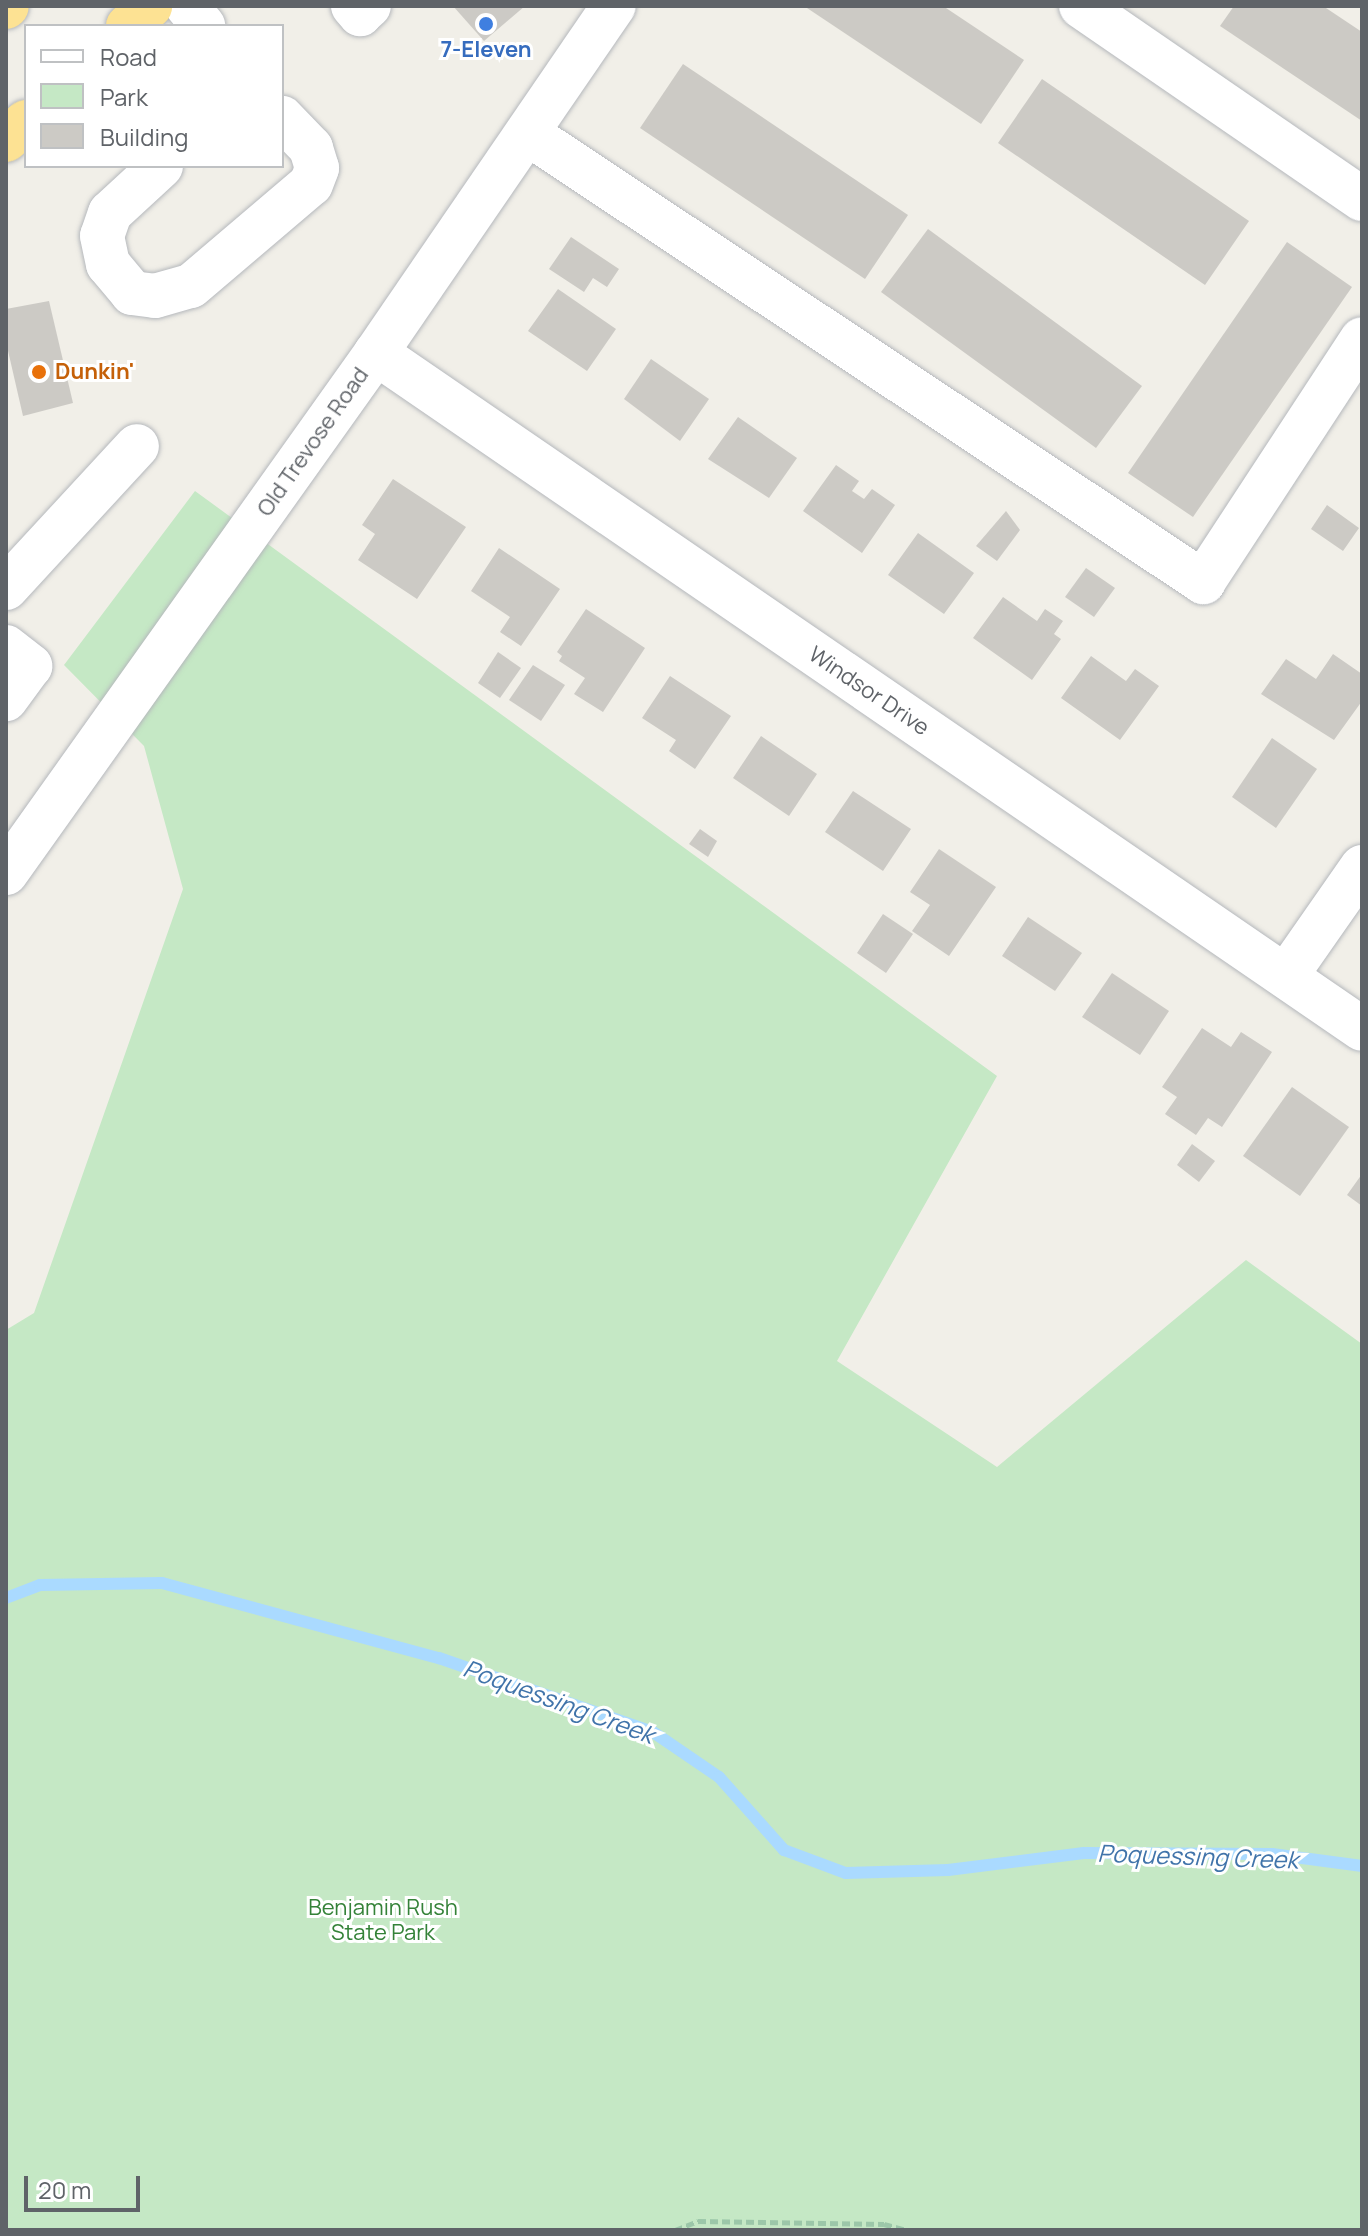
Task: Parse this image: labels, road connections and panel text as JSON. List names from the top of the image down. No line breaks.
{"streets":{"street":["Old Trevose Road","Windsor Drive"]},"crossings":[["Old Trevose Road","Windsor Drive"]],"water":["Poquessing Creek"],"parks":["Benjamin Rush State Park"],"places":["7-Eleven","Dunkin'"],"legend":["Road","Park","Building"],"scale_bar":"20 m"}
